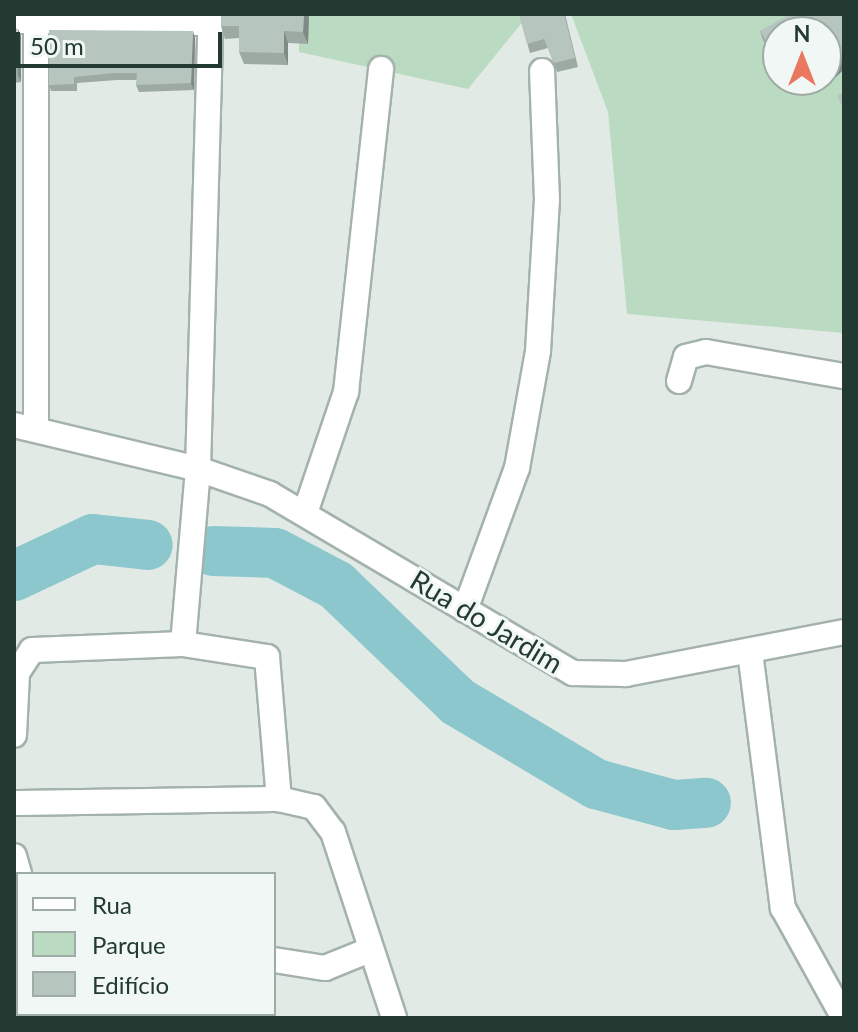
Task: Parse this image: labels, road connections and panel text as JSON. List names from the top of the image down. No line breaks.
{"streets":{"street":["Rua do Jardim"]},"legend":["Rua","Parque","Edifício"],"scale_bar":"50 m","north":"top"}
